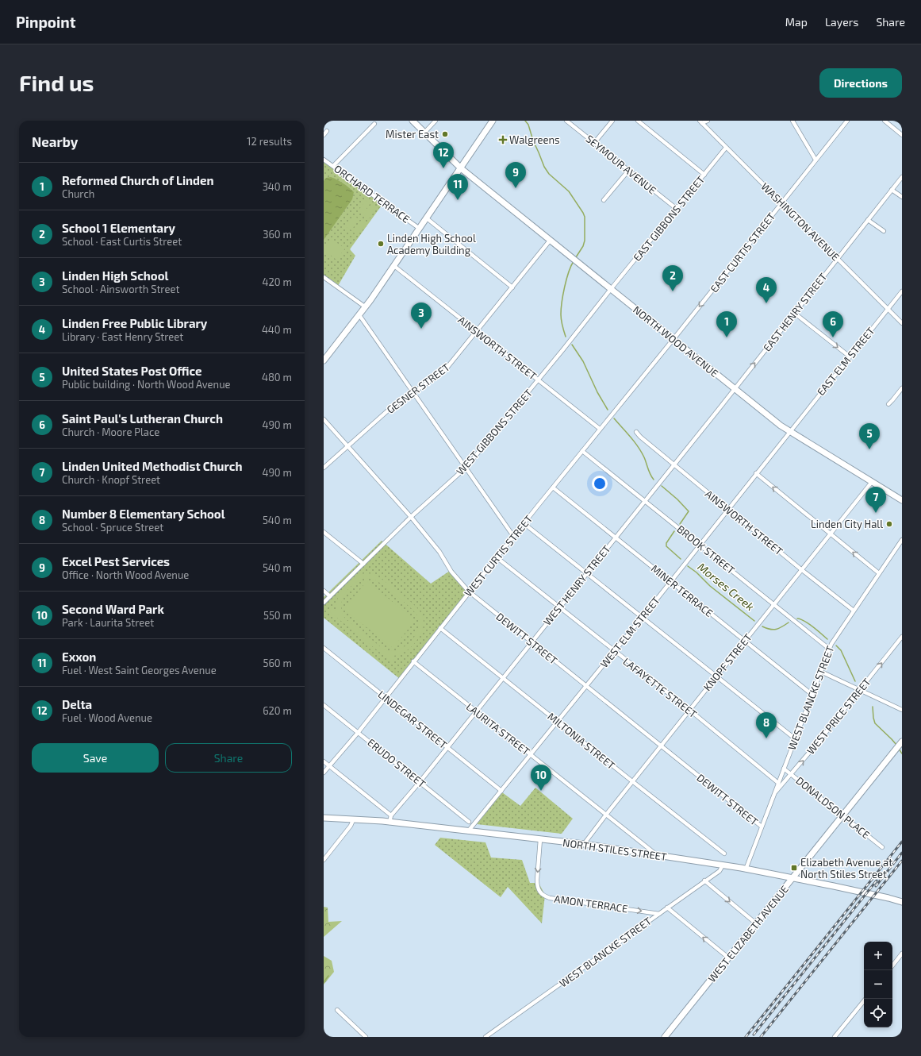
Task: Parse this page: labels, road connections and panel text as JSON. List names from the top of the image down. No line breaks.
{"streets":{"main road":["NORTH WOOD AVENUE","NORTH STILES STREET","WEST ELIZABETH AVENUE"],"street":["SEYMOUR AVENUE","ORCHARD TERRACE","EAST GIBBONS STREET","WASHINGTON AVENUE","EAST CURTIS STREET","EAST HENRY STREET","AINSWORTH STREET","EAST ELM STREET","GESNER STREET","WEST GIBBONS STREET","BROOK STREET","WEST CURTIS STREET","WEST HENRY STREET","MINER TERRACE","WEST ELM STREET","DEWITT STREET","KNOPF STREET","LAFAYETTE STREET","WEST BLANCKE STREET","WEST PRICE STREET","LINDEGAR STREET","LAURITA STREET","MILTONIA STREET","ERUDO STREET","DONALDSON PLACE","AMON TERRACE"]},"crossings":[["SEYMOUR AVENUE","EAST GIBBONS STREET"],["ORCHARD TERRACE","GESNER STREET"],["EAST GIBBONS STREET","WASHINGTON AVENUE"],["EAST GIBBONS STREET","NORTH WOOD AVENUE"],["EAST GIBBONS STREET","WEST GIBBONS STREET"],["WASHINGTON AVENUE","EAST CURTIS STREET"],["WASHINGTON AVENUE","EAST HENRY STREET"],["WASHINGTON AVENUE","EAST ELM STREET"],["EAST CURTIS STREET","NORTH WOOD AVENUE"],["EAST CURTIS STREET","WEST CURTIS STREET"],["EAST HENRY STREET","NORTH WOOD AVENUE"],["EAST HENRY STREET","WEST HENRY STREET"],["NORTH WOOD AVENUE","EAST ELM STREET"],["NORTH WOOD AVENUE","GESNER STREET"],["NORTH WOOD AVENUE","WEST GIBBONS STREET"],["NORTH WOOD AVENUE","WEST CURTIS STREET"],["NORTH WOOD AVENUE","WEST HENRY STREET"],["NORTH WOOD AVENUE","WEST ELM STREET"],["NORTH WOOD AVENUE","KNOPF STREET"],["AINSWORTH STREET","GESNER STREET"],["AINSWORTH STREET","WEST GIBBONS STREET"],["AINSWORTH STREET","WEST CURTIS STREET"],["AINSWORTH STREET","WEST HENRY STREET"],["AINSWORTH STREET","WEST ELM STREET"],["AINSWORTH STREET","KNOPF STREET"],["AINSWORTH STREET","WEST BLANCKE STREET"],["EAST ELM STREET","WEST ELM STREET"],["GESNER STREET","DEWITT STREET"],["WEST GIBBONS STREET","DEWITT STREET"],["BROOK STREET","WEST CURTIS STREET"],["BROOK STREET","WEST HENRY STREET"],["BROOK STREET","WEST ELM STREET"],["BROOK STREET","KNOPF STREET"],["BROOK STREET","WEST BLANCKE STREET"],["WEST CURTIS STREET","MINER TERRACE"],["WEST CURTIS STREET","DEWITT STREET"],["WEST CURTIS STREET","LAFAYETTE STREET"],["WEST CURTIS STREET","LINDEGAR STREET"],["WEST CURTIS STREET","LAURITA STREET"],["WEST CURTIS STREET","MILTONIA STREET"],["WEST CURTIS STREET","ERUDO STREET"],["WEST HENRY STREET","MINER TERRACE"],["WEST HENRY STREET","DEWITT STREET"],["WEST HENRY STREET","LAFAYETTE STREET"],["WEST HENRY STREET","LINDEGAR STREET"],["WEST HENRY STREET","LAURITA STREET"],["WEST HENRY STREET","MILTONIA STREET"],["WEST HENRY STREET","ERUDO STREET"],["MINER TERRACE","WEST ELM STREET"],["MINER TERRACE","KNOPF STREET"],["MINER TERRACE","WEST BLANCKE STREET"],["WEST ELM STREET","DEWITT STREET"],["WEST ELM STREET","LAFAYETTE STREET"],["WEST ELM STREET","LINDEGAR STREET"],["WEST ELM STREET","LAURITA STREET"],["WEST ELM STREET","MILTONIA STREET"],["WEST ELM STREET","NORTH STILES STREET"],["DEWITT STREET","KNOPF STREET"],["DEWITT STREET","WEST BLANCKE STREET"],["KNOPF STREET","LAFAYETTE STREET"],["KNOPF STREET","LAURITA STREET"],["KNOPF STREET","MILTONIA STREET"],["KNOPF STREET","NORTH STILES STREET"],["LAFAYETTE STREET","WEST BLANCKE STREET"],["WEST BLANCKE STREET","WEST PRICE STREET"],["WEST BLANCKE STREET","DONALDSON PLACE"],["WEST BLANCKE STREET","NORTH STILES STREET"],["WEST BLANCKE STREET","AMON TERRACE"],["WEST PRICE STREET","DONALDSON PLACE"],["LAURITA STREET","NORTH STILES STREET"],["DONALDSON PLACE","WEST ELIZABETH AVENUE"],["NORTH STILES STREET","AMON TERRACE"],["NORTH STILES STREET","WEST ELIZABETH AVENUE"]],"one_way":["EAST CURTIS STREET","EAST HENRY STREET","WEST PRICE STREET"],"water":["Morses Creek"],"places":{"other":["Mister East","Linden High School Academy Building","Linden City Hall"],"health":["Walgreens"],"transit":["Elizabeth Avenue at North Stiles Street"]},"page":{"header":"Pinpoint","nav":["Map","Layers","Share"],"buttons":["Directions",["Save","Share"]],"title":"Find us","heading":["Nearby","12 results"],"pins":["12","9","11","2","4","3","1","6","5","7","8","10"],"list":[{"mark":"1","name":"Reformed Church of Linden","note":"Church","value":"340 m"},{"mark":"2","name":"School 1 Elementary","note":"School · East Curtis Street","value":"360 m"},{"mark":"3","name":"Linden High School","note":"School · Ainsworth Street","value":"420 m"},{"mark":"4","name":"Linden Free Public Library","note":"Library · East Henry Street","value":"440 m"},{"mark":"5","name":"United States Post Office","note":"Public building · North Wood Avenue","value":"480 m"},{"mark":"6","name":"Saint Paul's Lutheran Church","note":"Church · Moore Place","value":"490 m"},{"mark":"7","name":"Linden United Methodist Church","note":"Church · Knopf Street","value":"490 m"},{"mark":"8","name":"Number 8 Elementary School","note":"School · Spruce Street","value":"540 m"},{"mark":"9","name":"Excel Pest Services","note":"Office · North Wood Avenue","value":"540 m"},{"mark":"10","name":"Second Ward Park","note":"Park · Laurita Street","value":"550 m"},{"mark":"11","name":"Exxon","note":"Fuel · West Saint Georges Avenue","value":"560 m"},{"mark":"12","name":"Delta","note":"Fuel · Wood Avenue","value":"620 m"}],"map_buttons":["+","−"]}}
